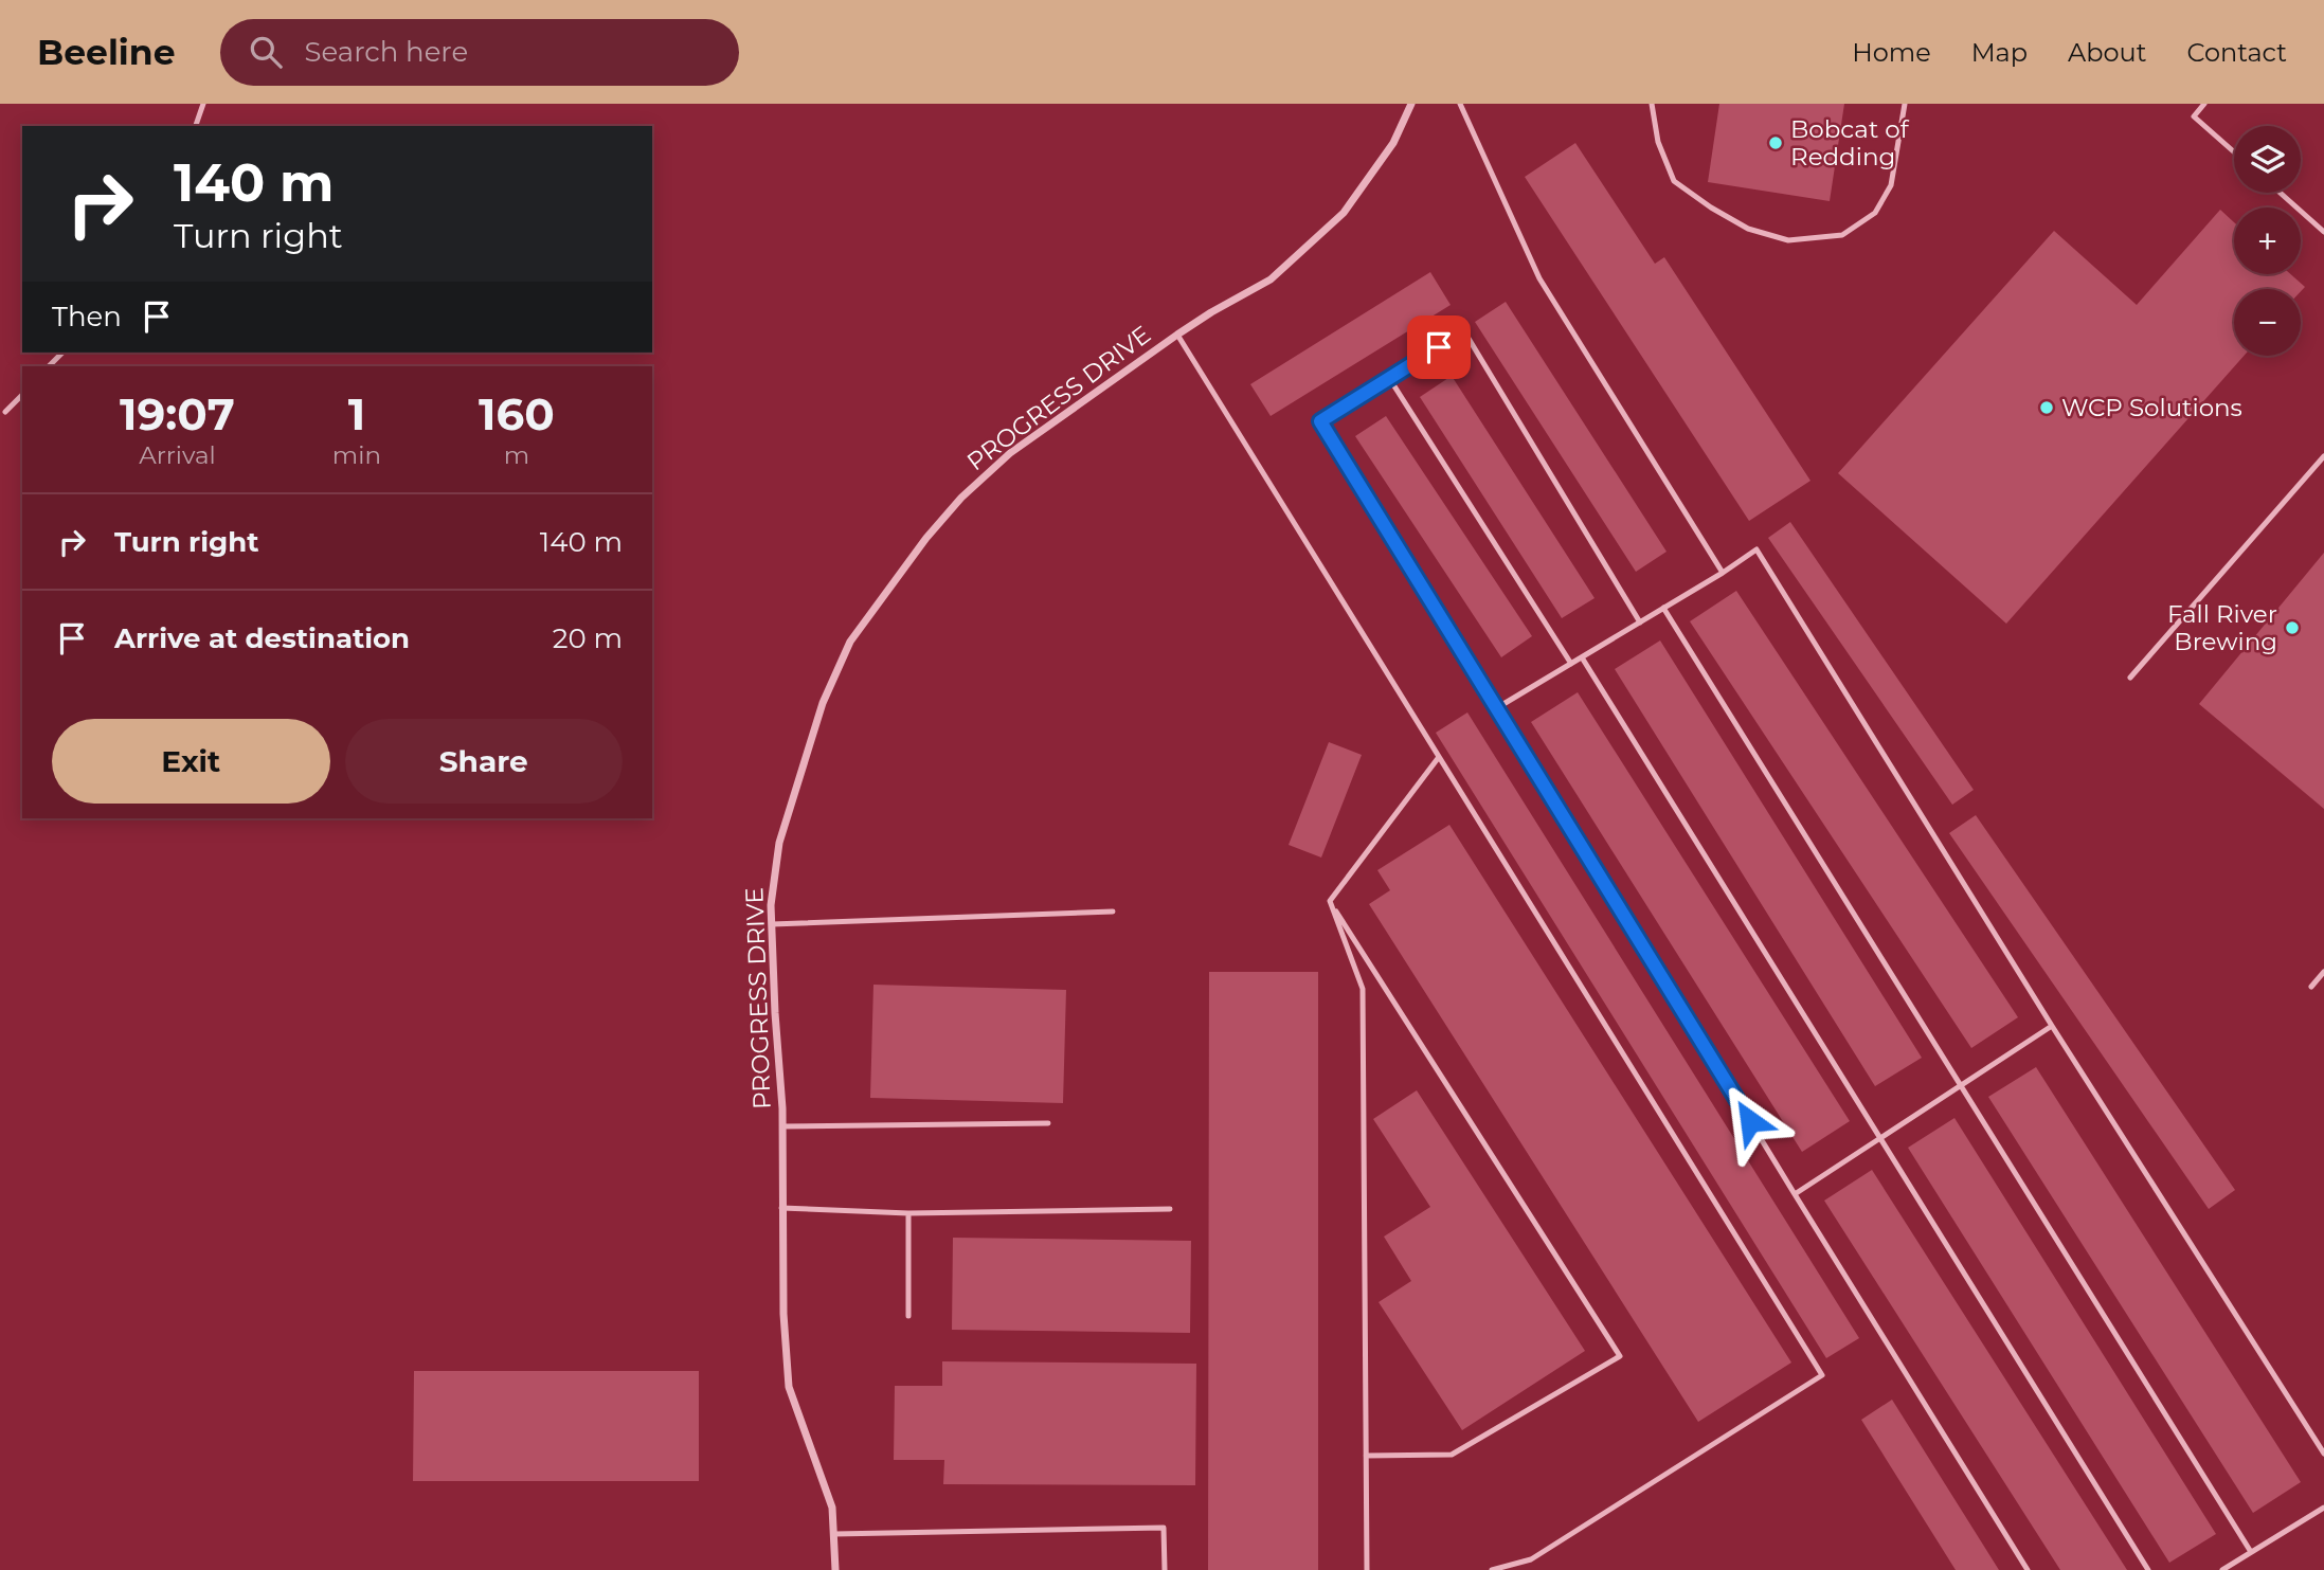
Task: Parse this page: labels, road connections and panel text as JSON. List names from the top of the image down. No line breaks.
{"streets":{"street":["PROGRESS DRIVE"]},"places":["Bobcat of Redding","WCP Solutions","Fall River Brewing"],"page":{"header":"Beeline","search":"Search here","nav":["Home","Map","About","Contact"],"map_buttons":["+","−"],"turn":["140 m","Turn right"],"then":"Then","eta":["19:07","Arrival","1","min","160","m"],"list":[{"name":"Turn right","value":"140 m"},{"name":"Arrive at destination","value":"20 m"}],"buttons":["Exit","Share"]}}
